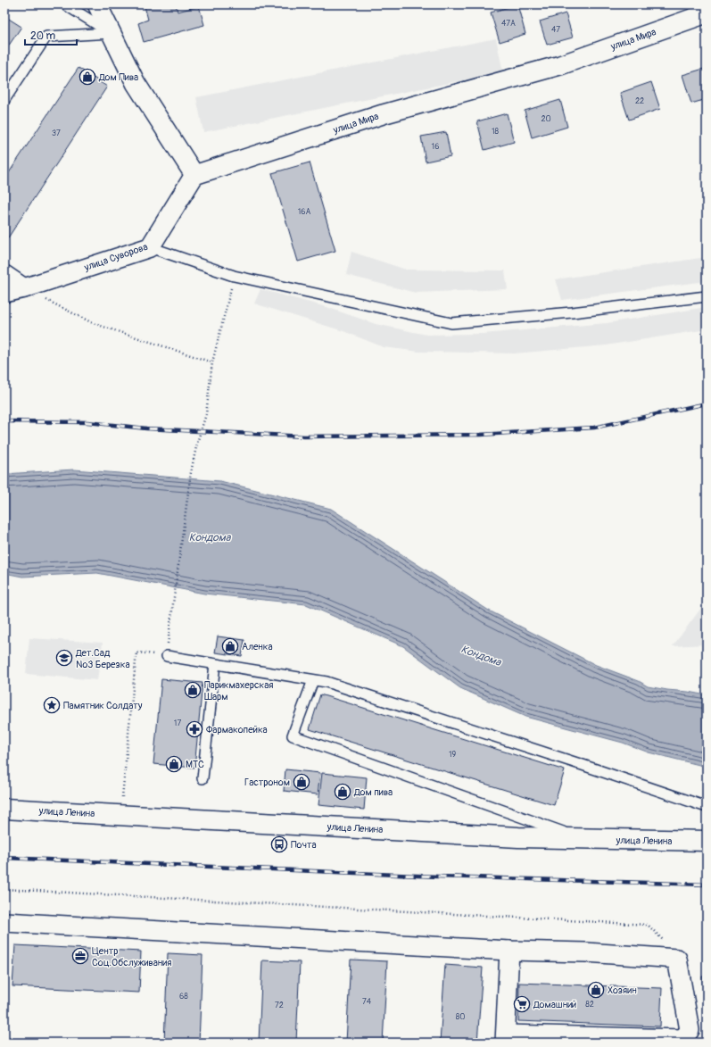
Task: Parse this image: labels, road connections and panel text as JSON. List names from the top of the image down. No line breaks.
{"streets":{"street":["улица Мира","улица Суворова","улица Ленина"]},"crossings":[["улица Мира","улица Суворова"]],"water":["Кондома"],"places":{"shop":["Дом Пива","Аленка","Парикмахерская Шарм","МТС","Гастроном","Дом пива","Хозяин"],"school or university":["Дет.Сад №3 Березка"],"place":["Памятник Солдату"],"pharmacy":["Фармакопейка"],"bus stop":["Почта"],"office":["Центр Соц.Обслуживания"],"supermarket":["Домашний"]},"house_numbers":["47А","47","22","20","18","37","16","16А","17","19","68","74","82","72","80"],"scale_bar":"20 m"}
